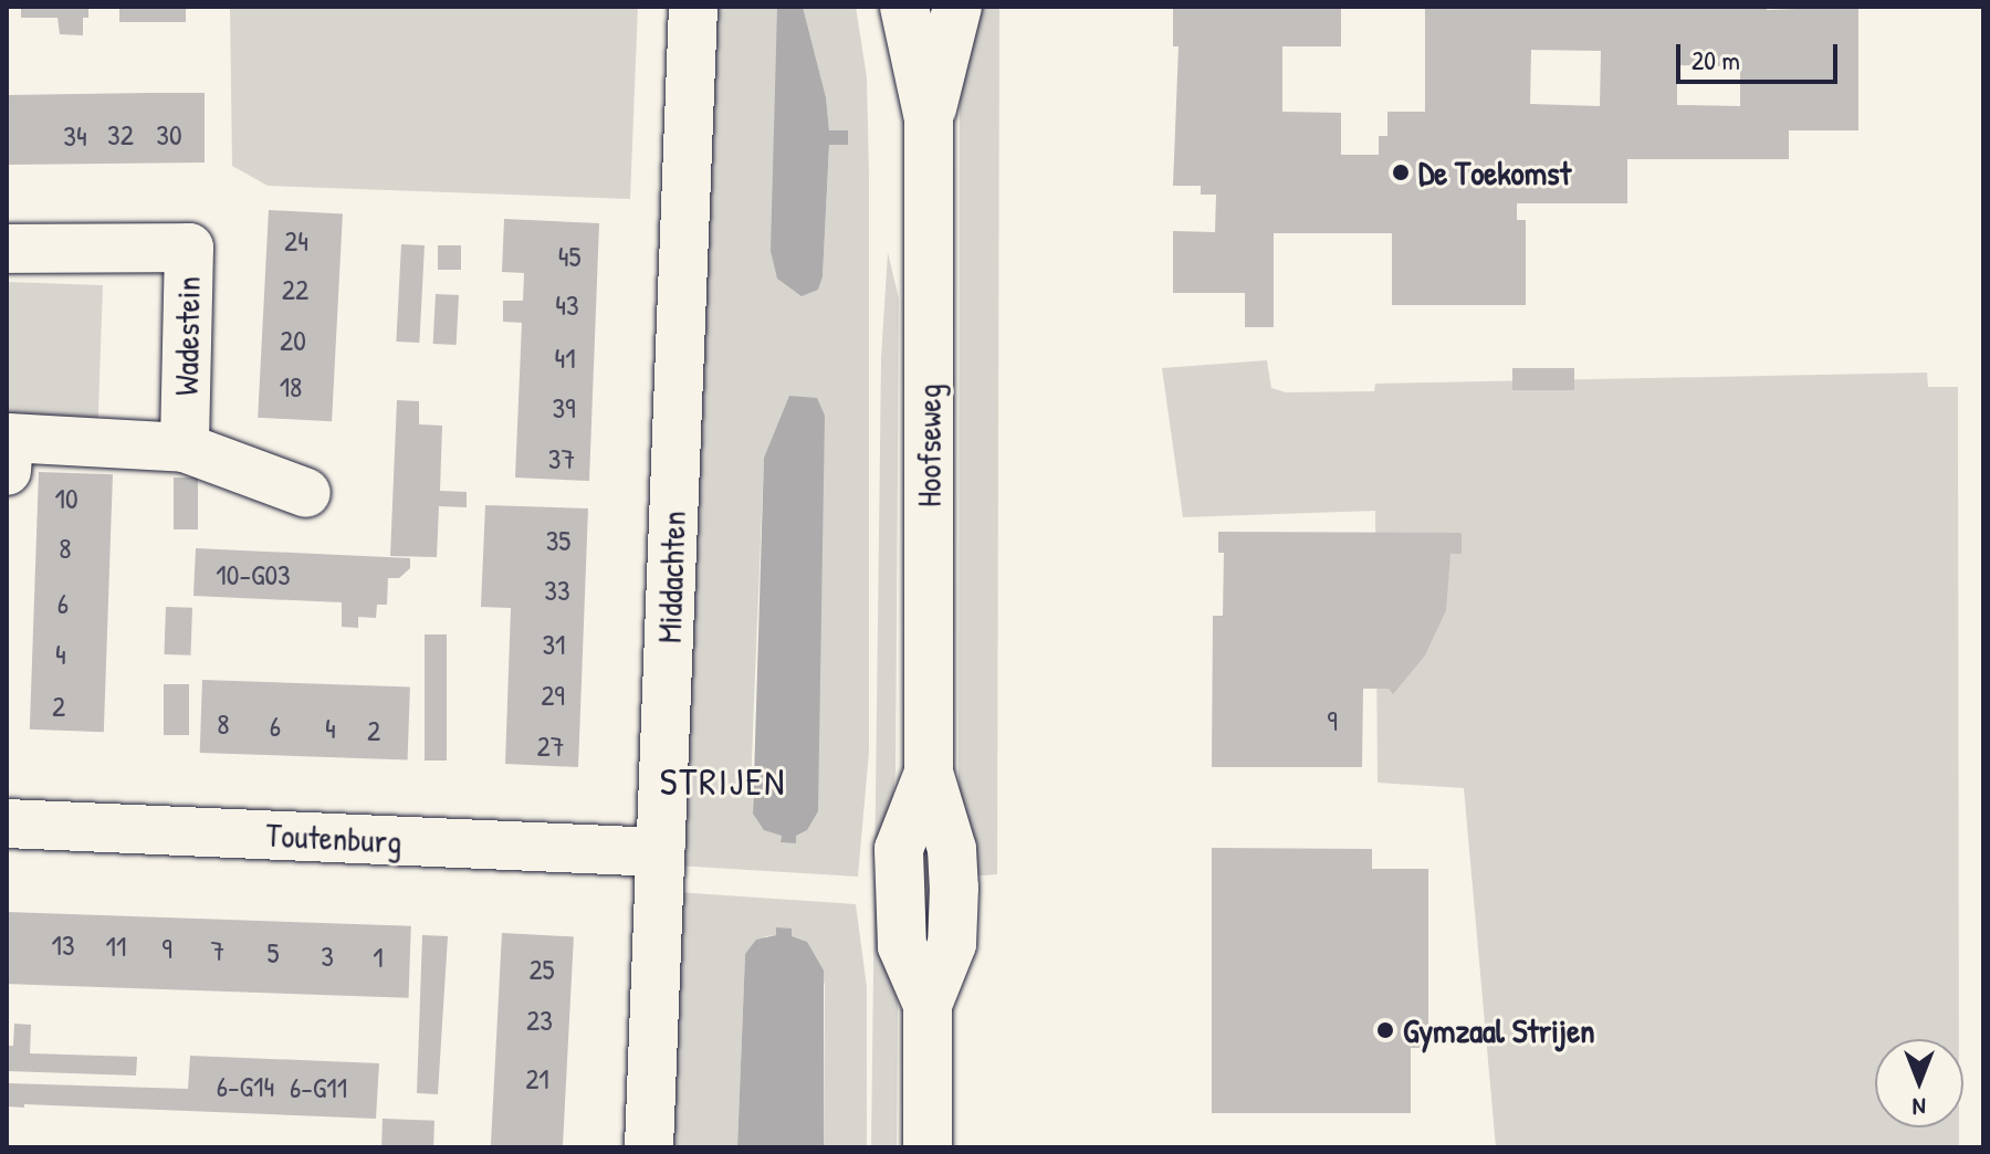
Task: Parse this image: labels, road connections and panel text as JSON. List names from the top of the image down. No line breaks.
{"streets":{"street":["Wadestein","Hoofseweg","Middachten","Toutenburg"]},"crossings":[["Middachten","Toutenburg"]],"districts":["STRIJEN"],"places":["De Toekomst","Gymzaal Strijen"],"house_numbers":["32","30","34","24","45","22","43","20","41","18","39","37","10","35","8","10-G03","33","6","31","4","29","2","9","8","6","4","2","27","13","11","9","7","5","3","1","25","23","21","6-G14","6-G11"],"scale_bar":"20 m","north":"bottom"}
